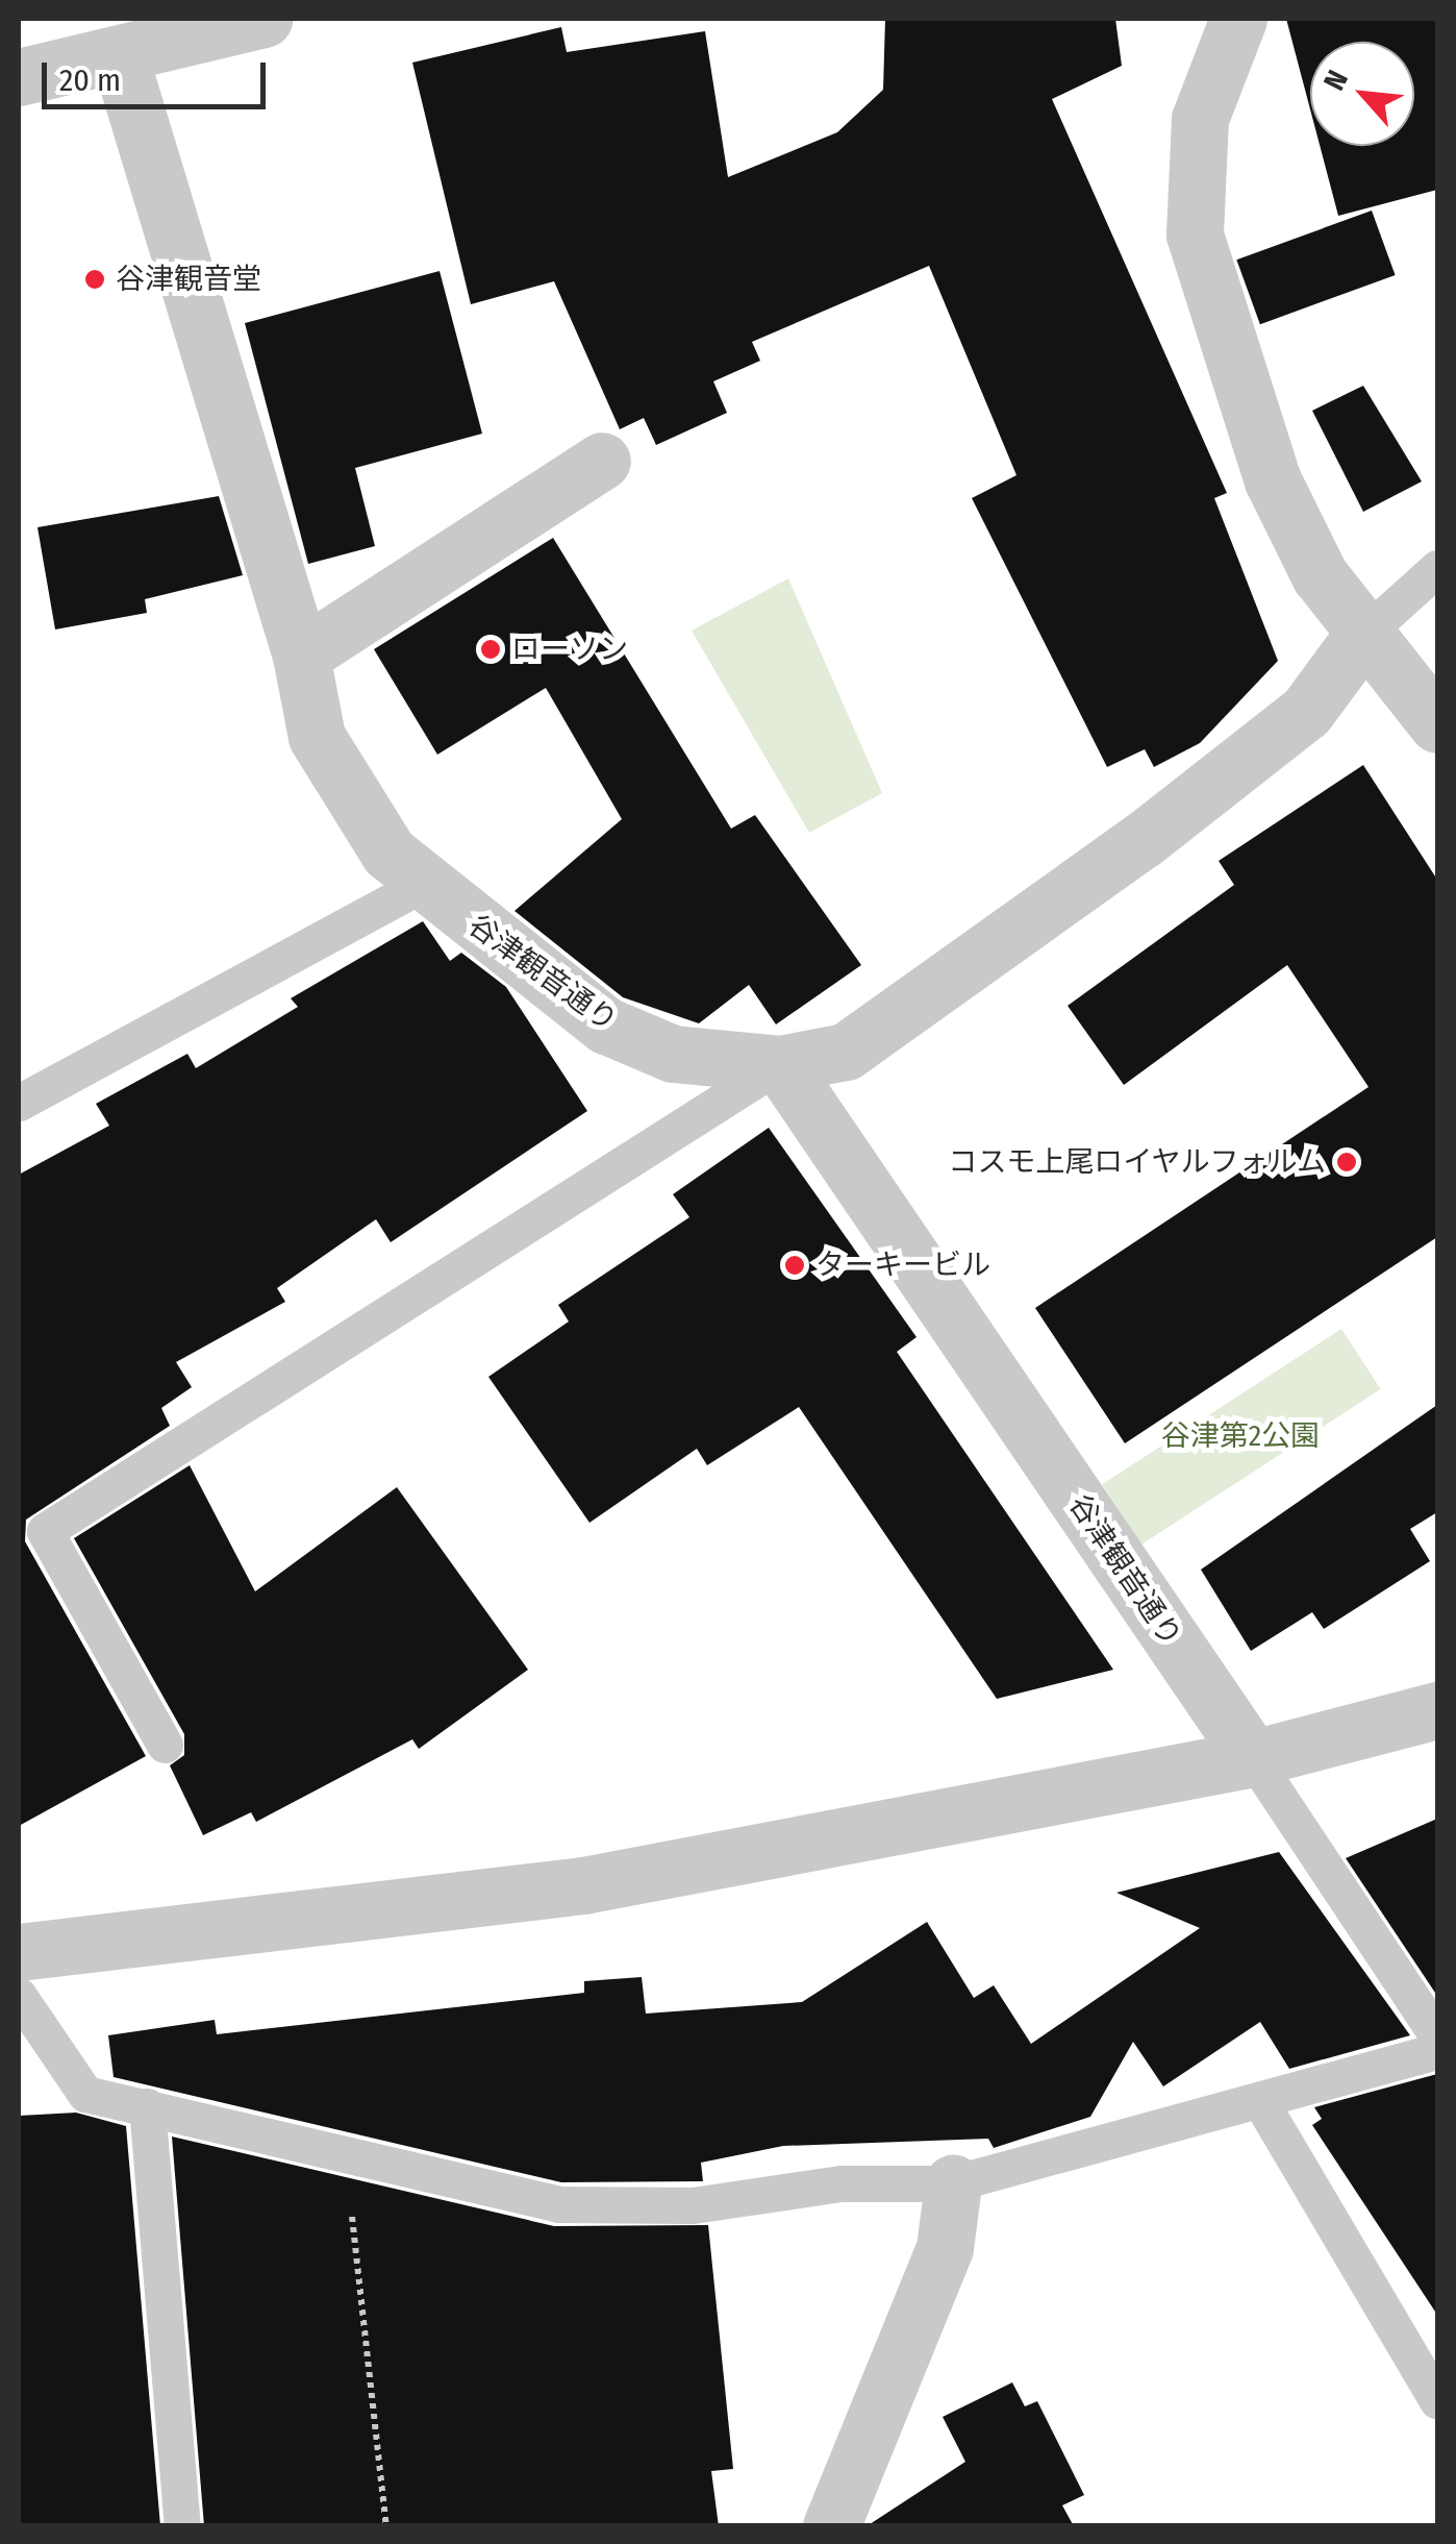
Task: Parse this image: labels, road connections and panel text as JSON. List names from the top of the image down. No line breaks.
{"streets":{"street":["谷津観音通り"]},"parks":["谷津第2公園"],"places":["谷津観音堂","ローソン","コスモ上尾ロイヤルフォルム","ターキービル"],"scale_bar":"20 m","north":"top left"}
